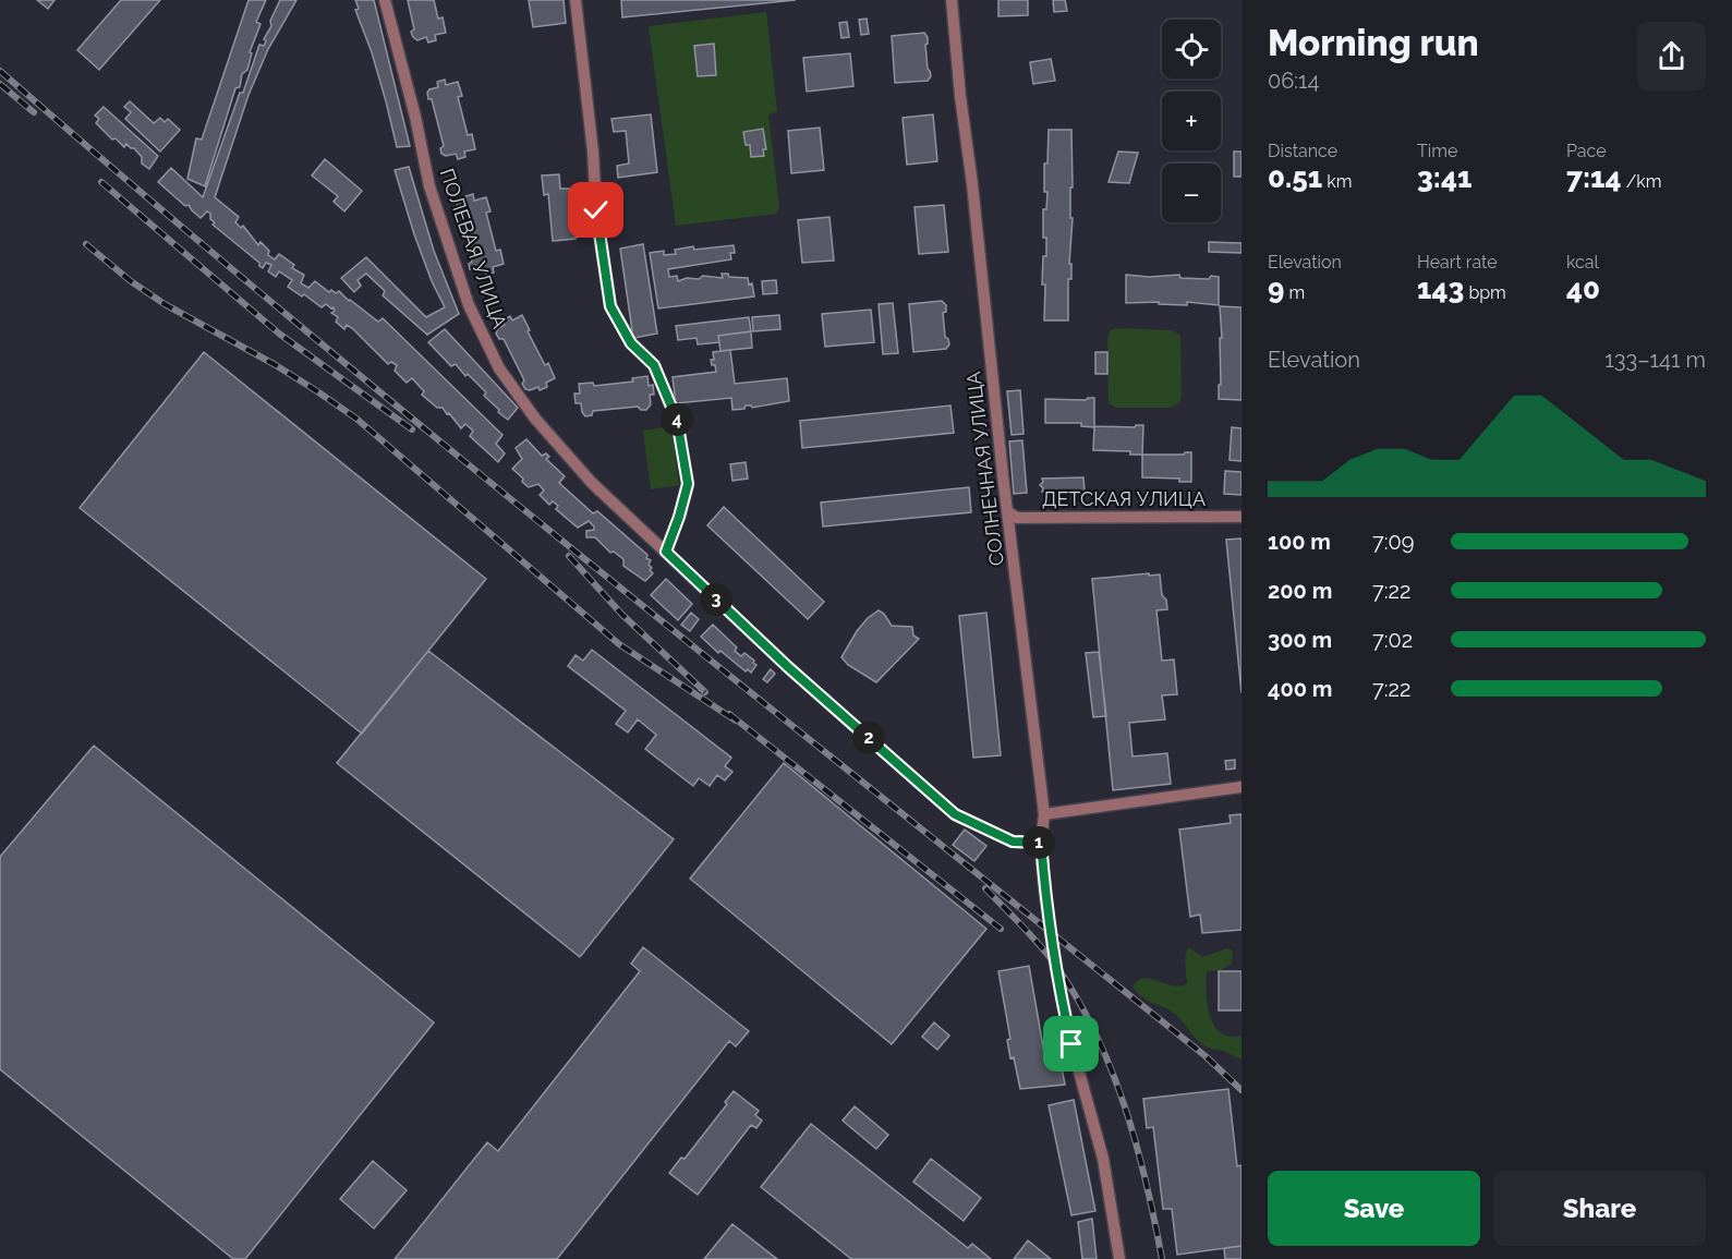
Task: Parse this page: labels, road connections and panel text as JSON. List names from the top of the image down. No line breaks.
{"streets":{"street":["ПОЛЕВАЯ УЛИЦА","СОЛНЕЧНАЯ УЛИЦА","ДЕТСКАЯ УЛИЦА"]},"crossings":[["ПОЛЕВАЯ УЛИЦА","СОЛНЕЧНАЯ УЛИЦА"],["СОЛНЕЧНАЯ УЛИЦА","ДЕТСКАЯ УЛИЦА"]],"page":{"heading":["Morning run","06:14"],"map_buttons":["+","−"],"stats":[["Distance","0.51 km"],["Time","3:41"],["Pace","7:14 /km"],["Elevation","9 m"],["Heart rate","143 bpm"],["kcal","40"]],"chart":["Elevation","133–141 m"],"pins":["4","3","2","1"],"list":[{"name":"100 m","note":"7:09"},{"name":"200 m","note":"7:22"},{"name":"300 m","note":"7:02"},{"name":"400 m","note":"7:22"}],"buttons":["Save","Share"]}}
